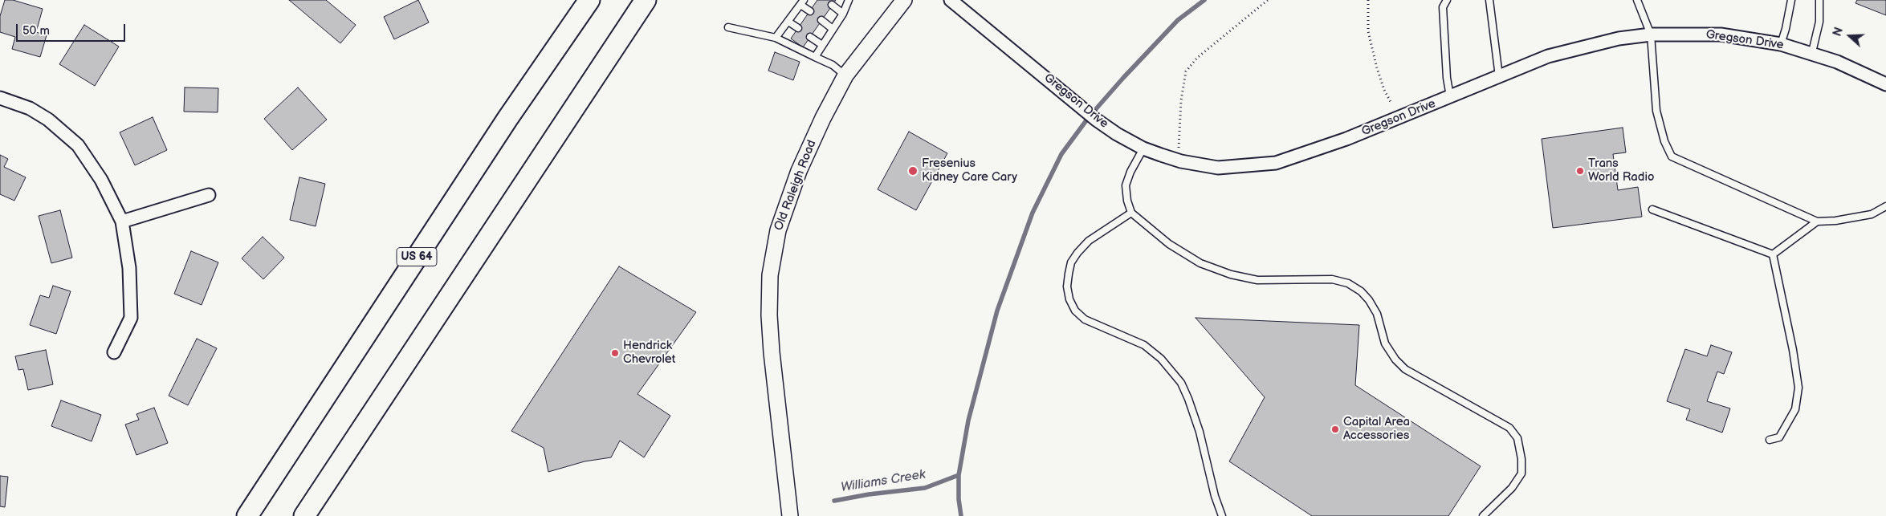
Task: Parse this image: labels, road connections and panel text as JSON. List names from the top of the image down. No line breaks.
{"streets":{"highway":["US 64"],"street":["Gregson Drive","Old Raleigh Road"]},"water":["Williams Creek"],"places":["Fresenius Kidney Care Cary","Trans World Radio","Hendrick Chevrolet","Capital Area Accessories"],"scale_bar":"50 m","north":"left"}
